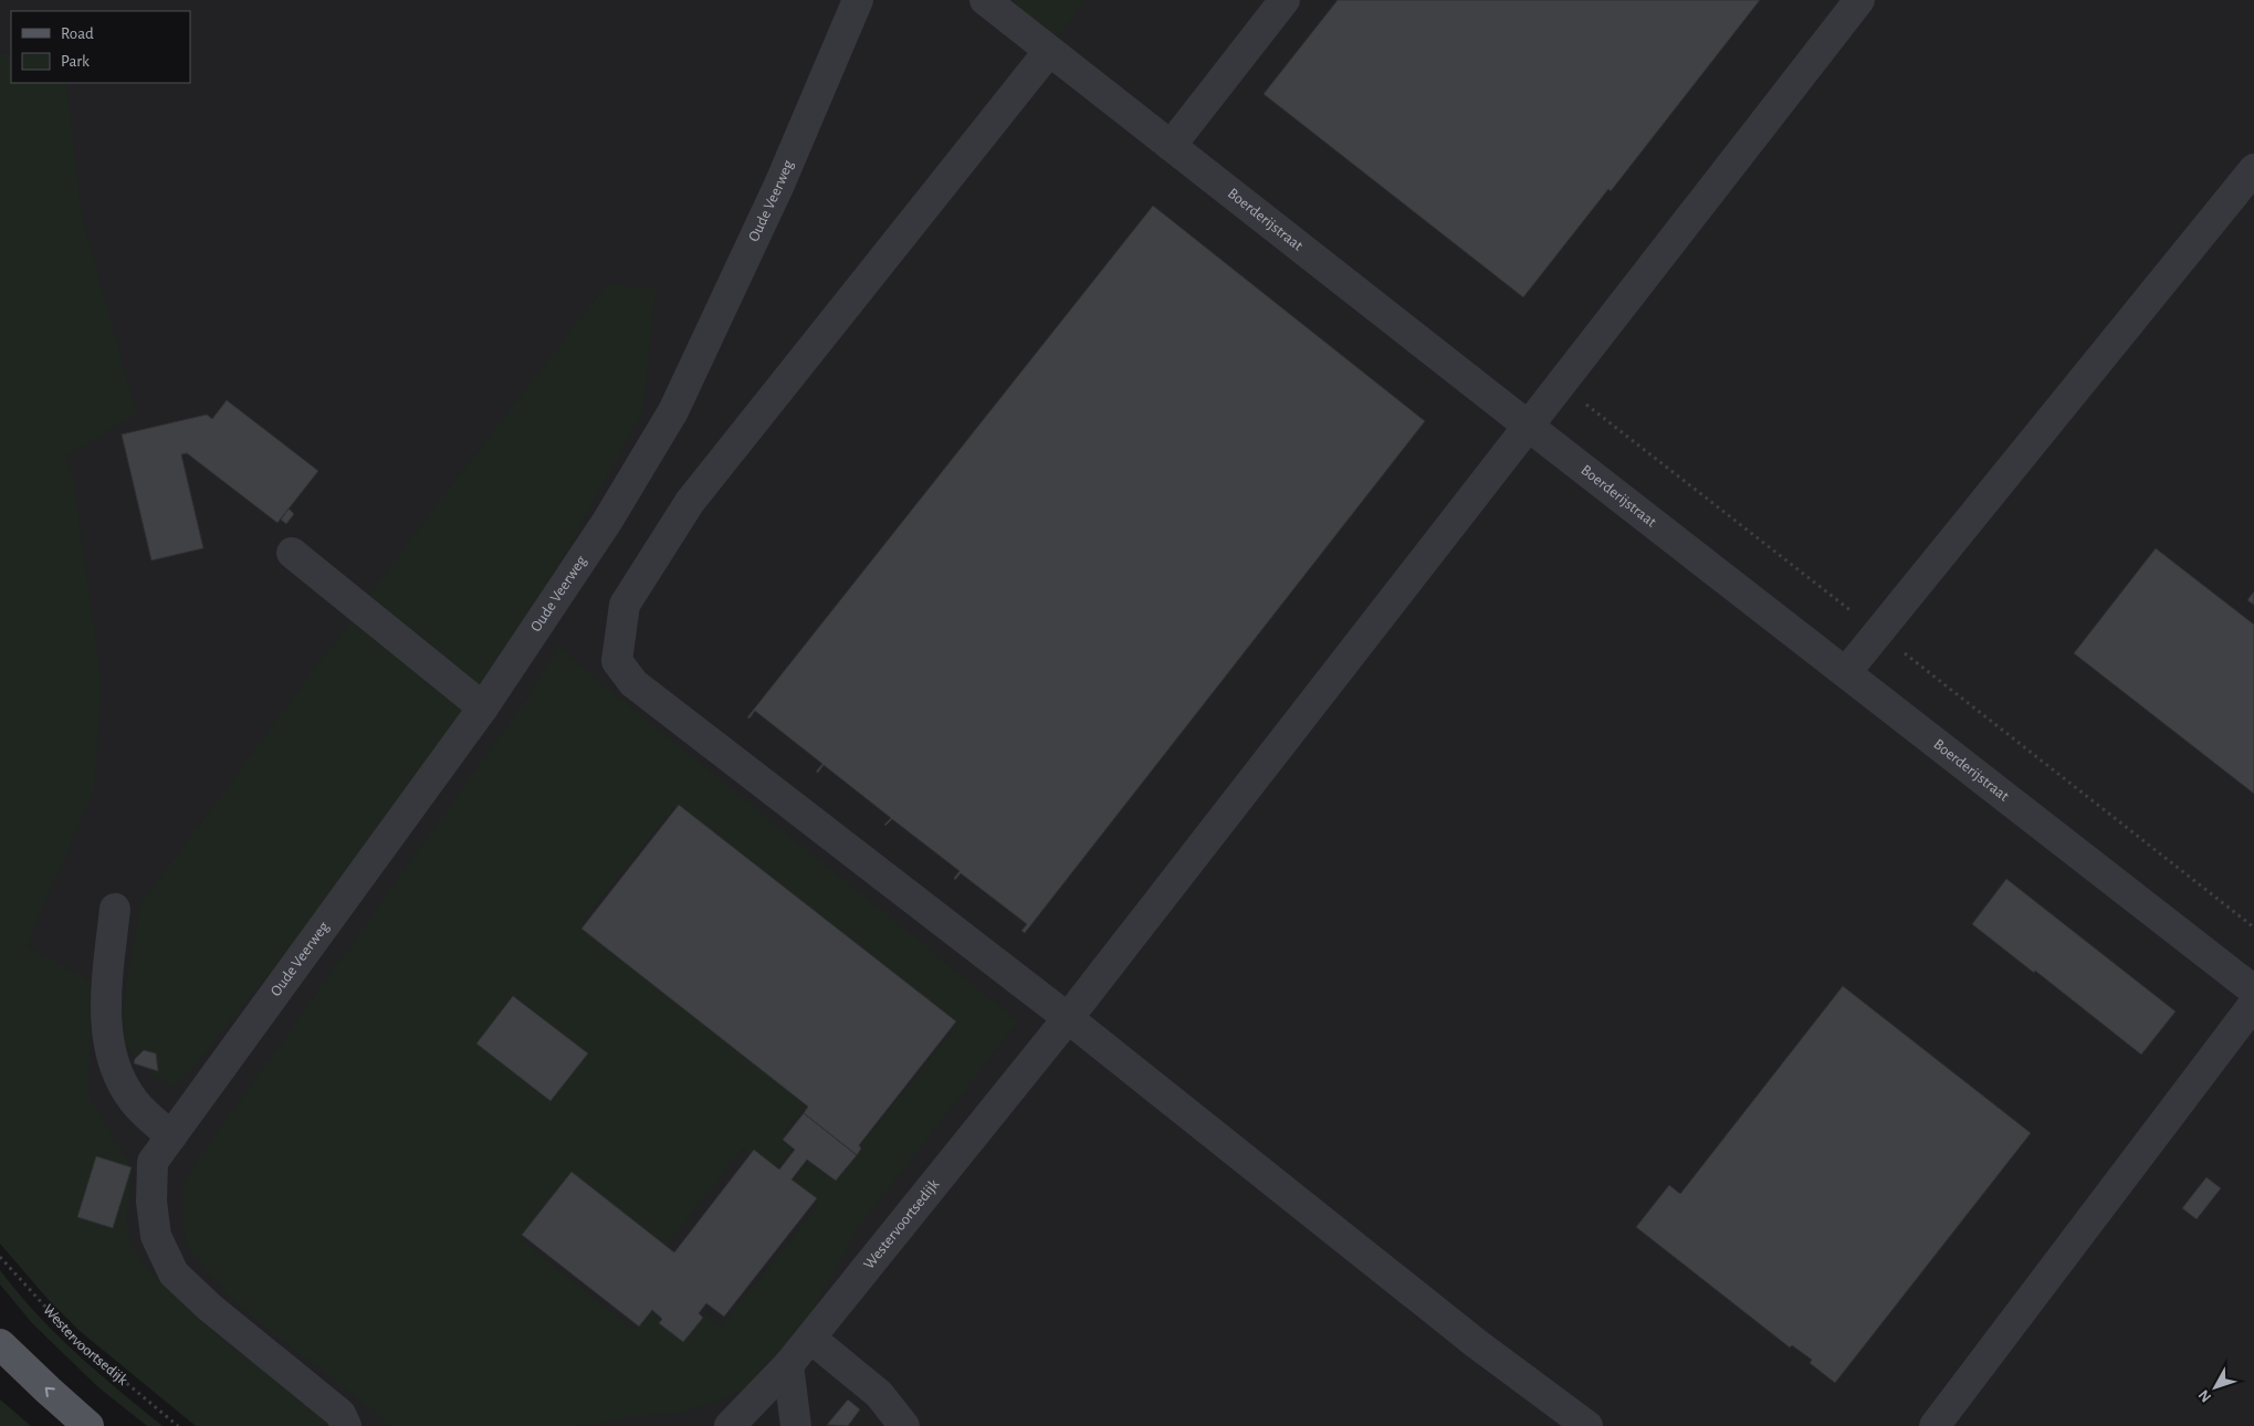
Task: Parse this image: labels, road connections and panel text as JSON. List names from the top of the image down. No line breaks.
{"streets":{"street":["Oude Veerweg","Boerderijstraat","Westervoortsedijk"]},"crossings":[["Boerderijstraat","Westervoortsedijk"]],"legend":["Road","Park"],"north":"bottom left"}
